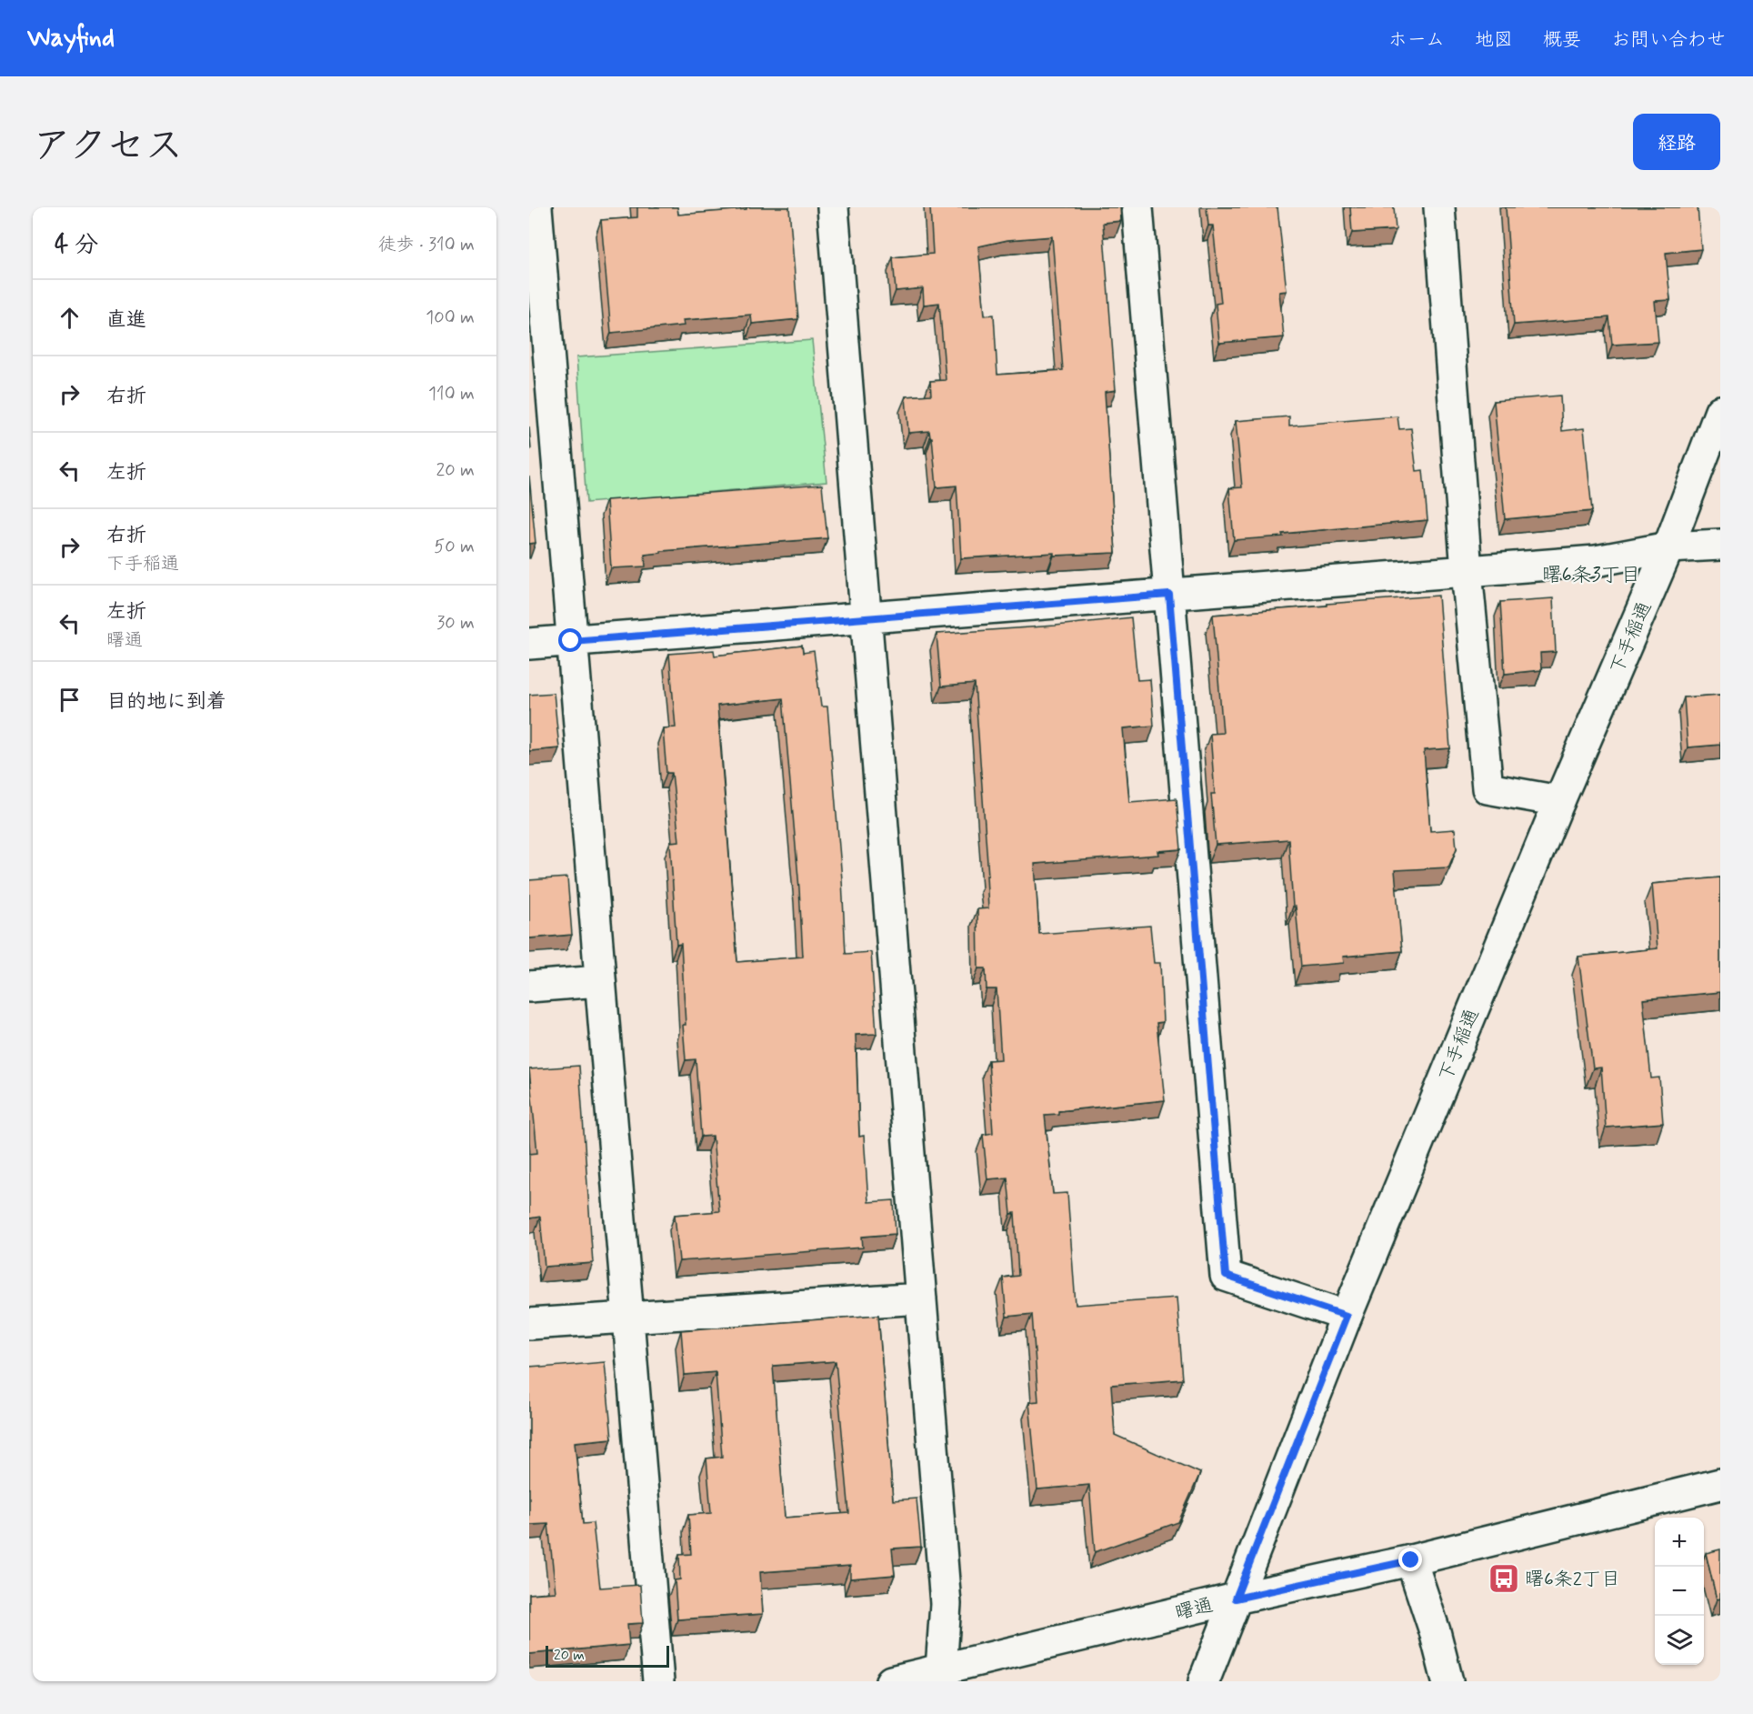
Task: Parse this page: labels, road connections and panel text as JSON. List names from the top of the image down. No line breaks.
{"streets":{"street":["下手稲通","曙通"]},"crossings":[["下手稲通","曙通"]],"districts":["曙6条3丁目"],"places":{"bus stop":["曙6条2丁目"]},"scale_bar":"20 m","page":{"header":"Wayfind","nav":["ホーム","地図","概要","お問い合わせ"],"title":"アクセス","buttons":"経路","heading":["4 分","徒歩 · 310 m"],"list":[["直進","100 m"],["右折","110 m"],["左折","20 m"],["右折","下手稲通","50 m"],["左折","曙通","30 m"],"目的地に到着"],"map_buttons":["+","−"],"scale":"20 m"}}
